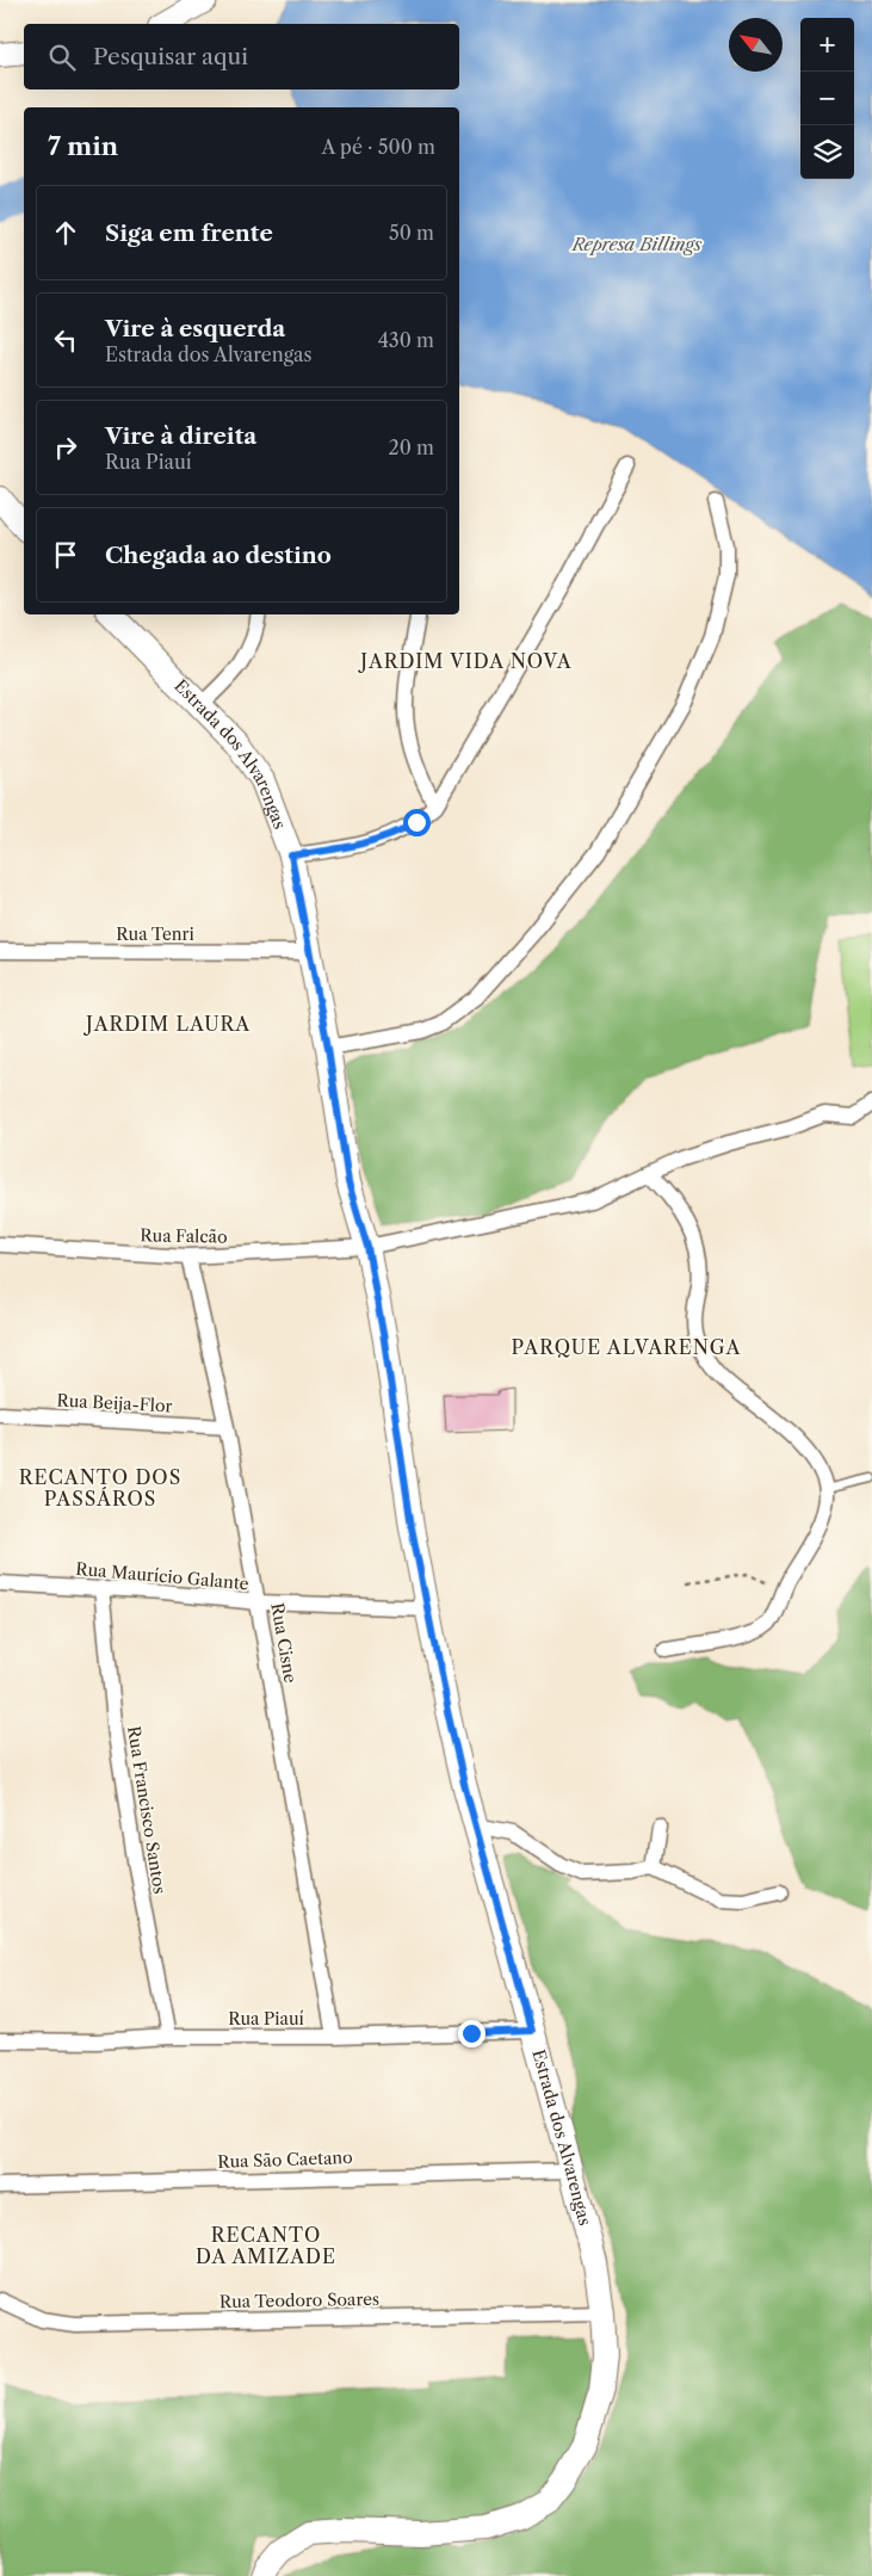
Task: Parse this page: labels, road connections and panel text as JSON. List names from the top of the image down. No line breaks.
{"streets":{"main road":["Estrada dos Alvarengas"],"street":["Rua Tenri","Rua Falcão","Rua Beija-Flor","Rua Maurício Galante","Rua Cisne","Rua Francisco Santos","Rua Piauí","Rua São Caetano","Rua Teodoro Soares"]},"crossings":[["Estrada dos Alvarengas","Rua Tenri"],["Estrada dos Alvarengas","Rua Falcão"],["Estrada dos Alvarengas","Rua Maurício Galante"],["Estrada dos Alvarengas","Rua Piauí"],["Estrada dos Alvarengas","Rua São Caetano"],["Estrada dos Alvarengas","Rua Teodoro Soares"],["Rua Falcão","Rua Cisne"],["Rua Beija-Flor","Rua Cisne"],["Rua Maurício Galante","Rua Cisne"],["Rua Maurício Galante","Rua Francisco Santos"],["Rua Cisne","Rua Piauí"],["Rua Francisco Santos","Rua Piauí"]],"districts":["JARDIM VIDA NOVA","JARDIM LAURA","PARQUE ALVARENGA","RECANTO DOS PASSÁROS","RECANTO DA AMIZADE"],"water":["Represa Billings"],"north":"top left","page":{"map_buttons":["+","−"],"search":"Pesquisar aqui","heading":["7 min","A pé · 500 m"],"list":[["Siga em frente","50 m"],["Vire à esquerda","Estrada dos Alvarengas","430 m"],["Vire à direita","Rua Piauí","20 m"],"Chegada ao destino"]}}
